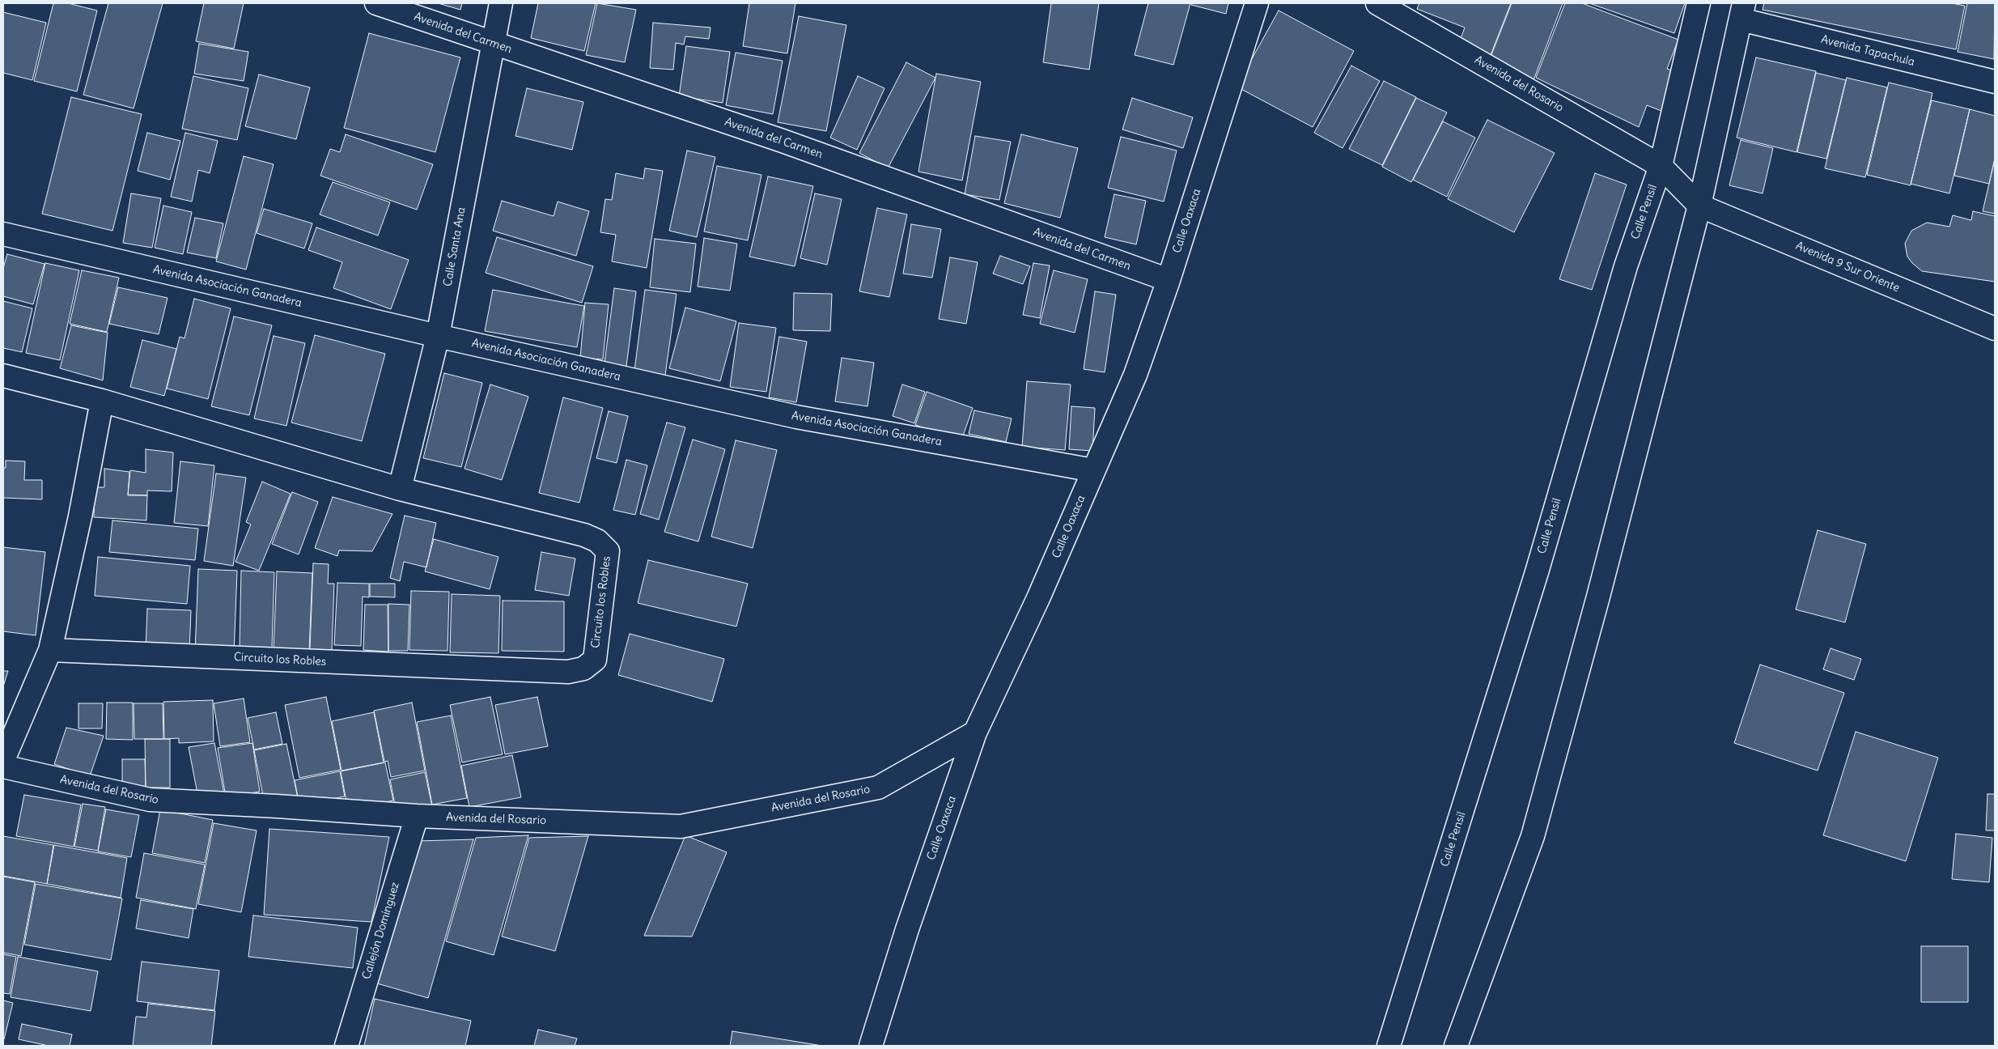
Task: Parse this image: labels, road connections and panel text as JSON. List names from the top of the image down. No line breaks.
{"streets":{"street":["Avenida del Carmen","Avenida Tapachula","Avenida del Rosario","Calle Pensil","Calle Oaxaca","Calle Santa Ana","Avenida 9 Sur Oriente","Avenida Asociación Ganadera","Circuito los Robles","Callejón Domínguez"]},"crossings":[["Avenida del Carmen","Calle Oaxaca"],["Avenida del Carmen","Calle Santa Ana"],["Avenida del Rosario","Calle Pensil"],["Avenida del Rosario","Calle Oaxaca"],["Avenida del Rosario","Avenida 9 Sur Oriente"],["Avenida del Rosario","Callejón Domínguez"],["Calle Oaxaca","Avenida Asociación Ganadera"],["Calle Santa Ana","Avenida Asociación Ganadera"],["Calle Santa Ana","Circuito los Robles"]]}
